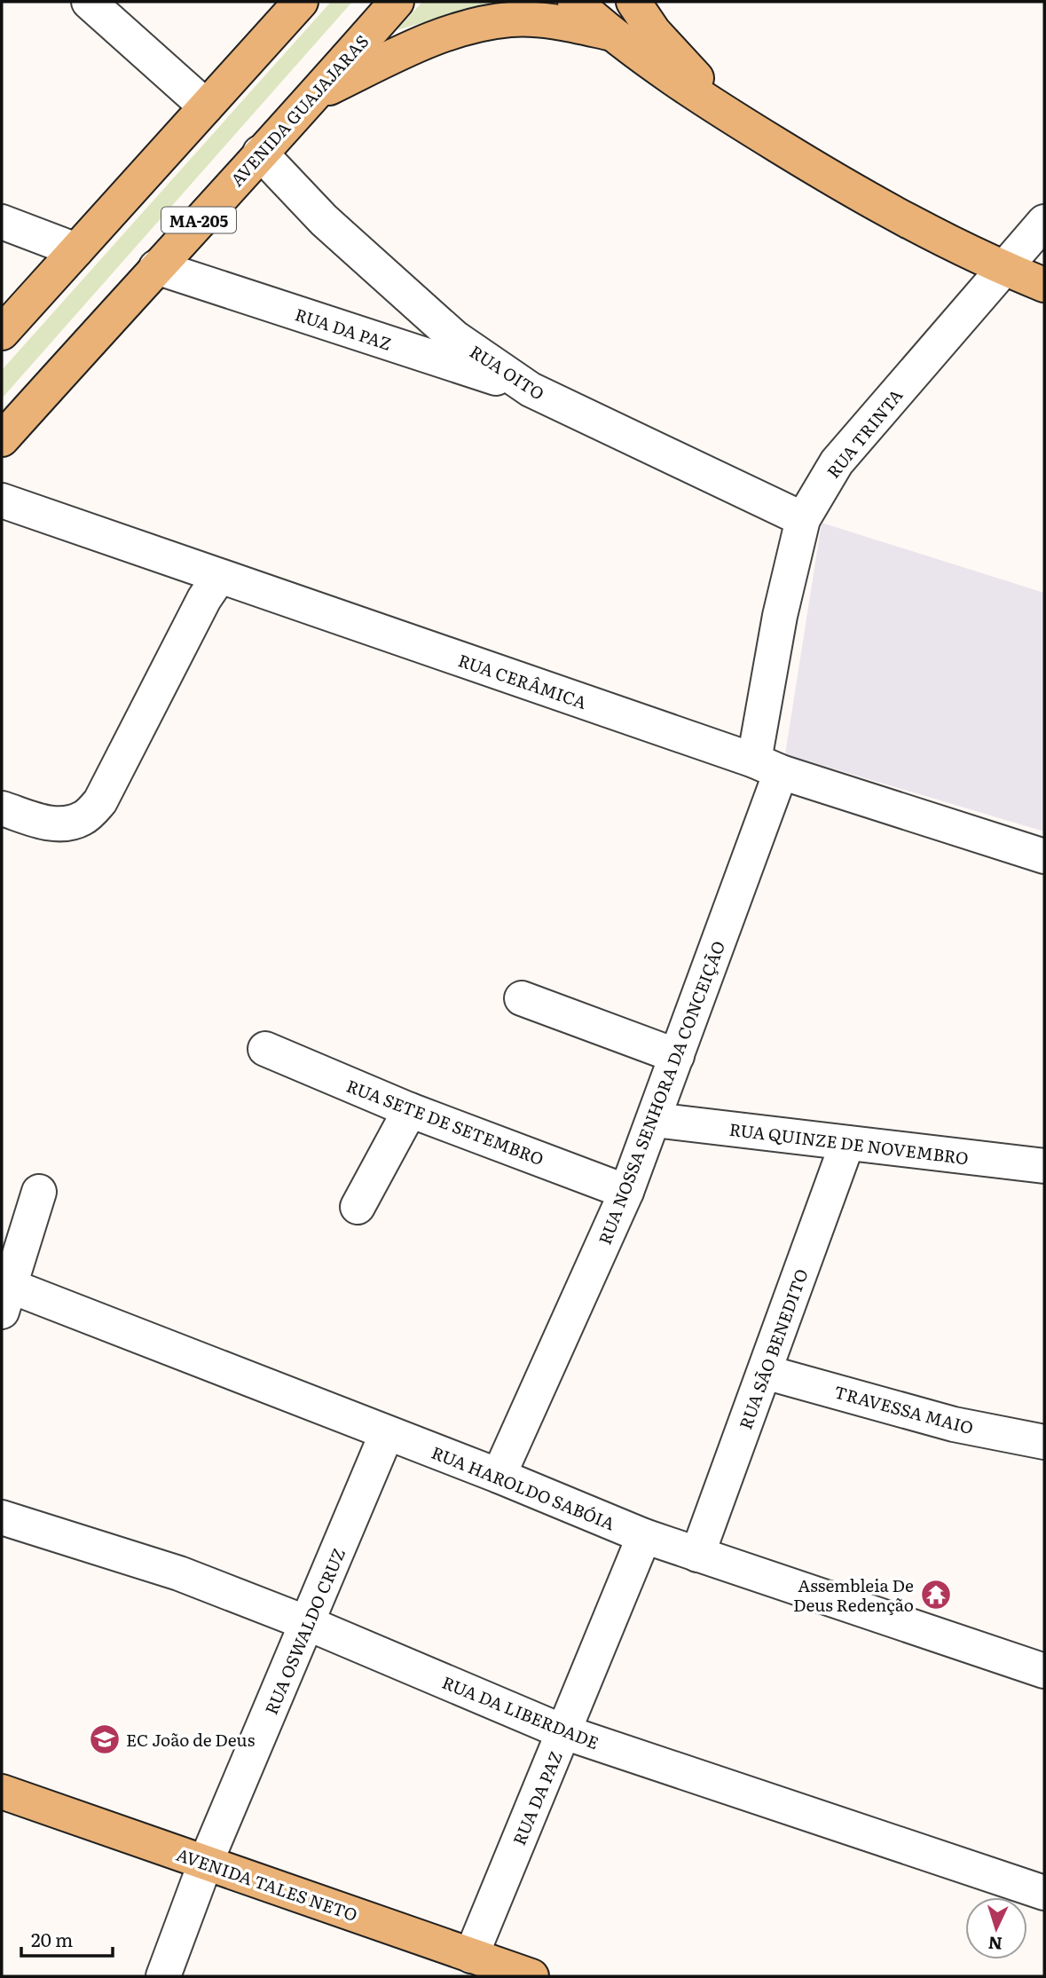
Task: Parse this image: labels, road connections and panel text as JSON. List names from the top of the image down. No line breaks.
{"streets":{"main road":["AVENIDA GUAJAJARAS","MA-205","AVENIDA TALES NETO"],"street":["RUA DA PAZ","RUA OITO","RUA TRINTA","RUA CERÂMICA","RUA NOSSA SENHORA DA CONCEIÇÃO","RUA SETE DE SETEMBRO","RUA QUINZE DE NOVEMBRO","RUA SÃO BENEDITO","TRAVESSA MAIO","RUA HAROLDO SABÓIA","RUA OSWALDO CRUZ","RUA DA LIBERDADE"]},"crossings":[["AVENIDA GUAJAJARAS","RUA DA PAZ"],["AVENIDA GUAJAJARAS","RUA OITO"],["RUA DA PAZ","RUA OITO"],["RUA DA PAZ","RUA HAROLDO SABÓIA"],["RUA DA PAZ","RUA DA LIBERDADE"],["RUA DA PAZ","AVENIDA TALES NETO"],["RUA OITO","RUA TRINTA"],["RUA TRINTA","RUA CERÂMICA"],["RUA TRINTA","RUA NOSSA SENHORA DA CONCEIÇÃO"],["RUA CERÂMICA","RUA NOSSA SENHORA DA CONCEIÇÃO"],["RUA NOSSA SENHORA DA CONCEIÇÃO","RUA SETE DE SETEMBRO"],["RUA NOSSA SENHORA DA CONCEIÇÃO","RUA QUINZE DE NOVEMBRO"],["RUA NOSSA SENHORA DA CONCEIÇÃO","RUA HAROLDO SABÓIA"],["RUA QUINZE DE NOVEMBRO","RUA SÃO BENEDITO"],["RUA SÃO BENEDITO","TRAVESSA MAIO"],["RUA SÃO BENEDITO","RUA HAROLDO SABÓIA"],["RUA HAROLDO SABÓIA","RUA OSWALDO CRUZ"],["RUA OSWALDO CRUZ","RUA DA LIBERDADE"],["RUA OSWALDO CRUZ","AVENIDA TALES NETO"]],"places":{"temple":["Assembleia De Deus Redenção"],"school or university":["EC João de Deus"]},"scale_bar":"20 m","north":"bottom"}
